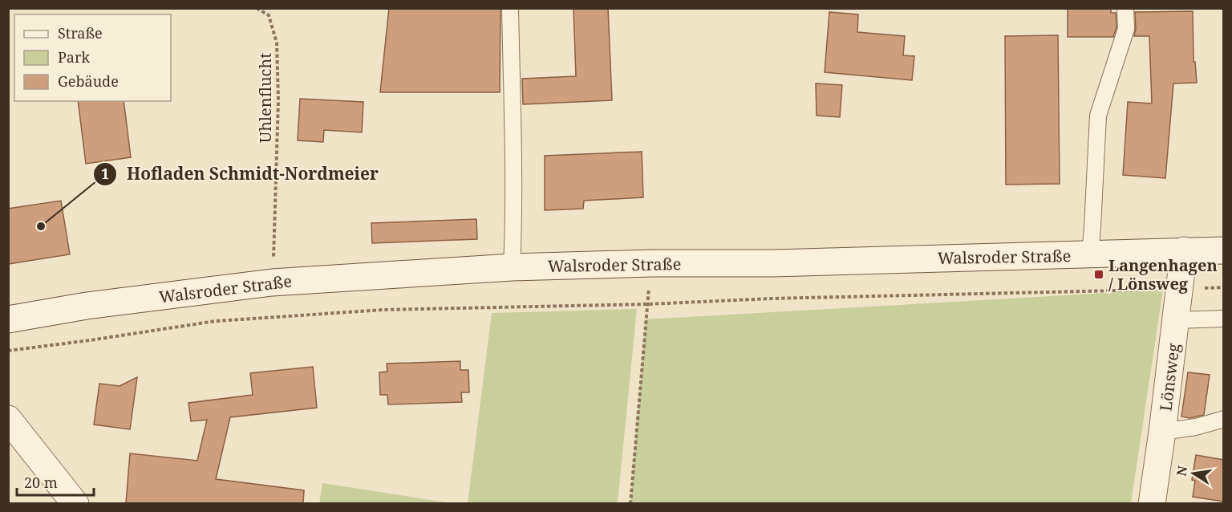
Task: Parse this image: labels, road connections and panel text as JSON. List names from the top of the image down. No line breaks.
{"streets":{"street":["Walsroder Straße","Lönsweg"],"path":["Uhlenflucht"]},"crossings":[["Uhlenflucht","Walsroder Straße"],["Walsroder Straße","Lönsweg"]],"places":{"other":["Hofladen Schmidt-Nordmeier"],"transit":["Langenhagen / Lönsweg"]},"legend":["Straße","Park","Gebäude"],"scale_bar":"20 m","north":"left"}
